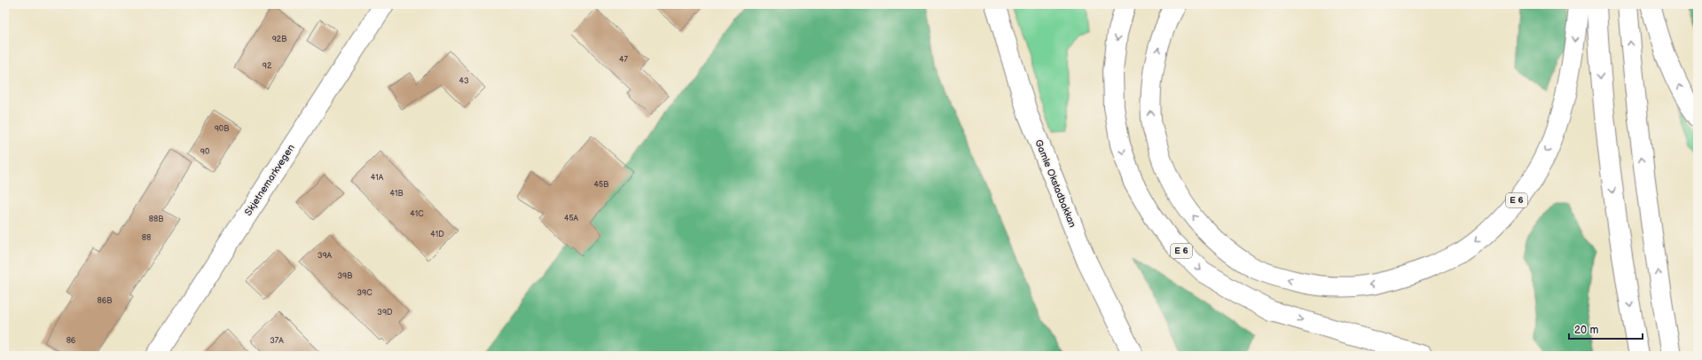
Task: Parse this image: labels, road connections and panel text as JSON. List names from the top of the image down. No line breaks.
{"streets":{"main road":["Skjetnemarkvegen","Gamle Okstadbakkan","E 6"]},"house_numbers":["92B","47","92","43","90B","90","41A","45B","41B","41C","45A","88B","41D","88","39A","39B","39C","86B","39D","86","37A"],"scale_bar":"20 m"}
